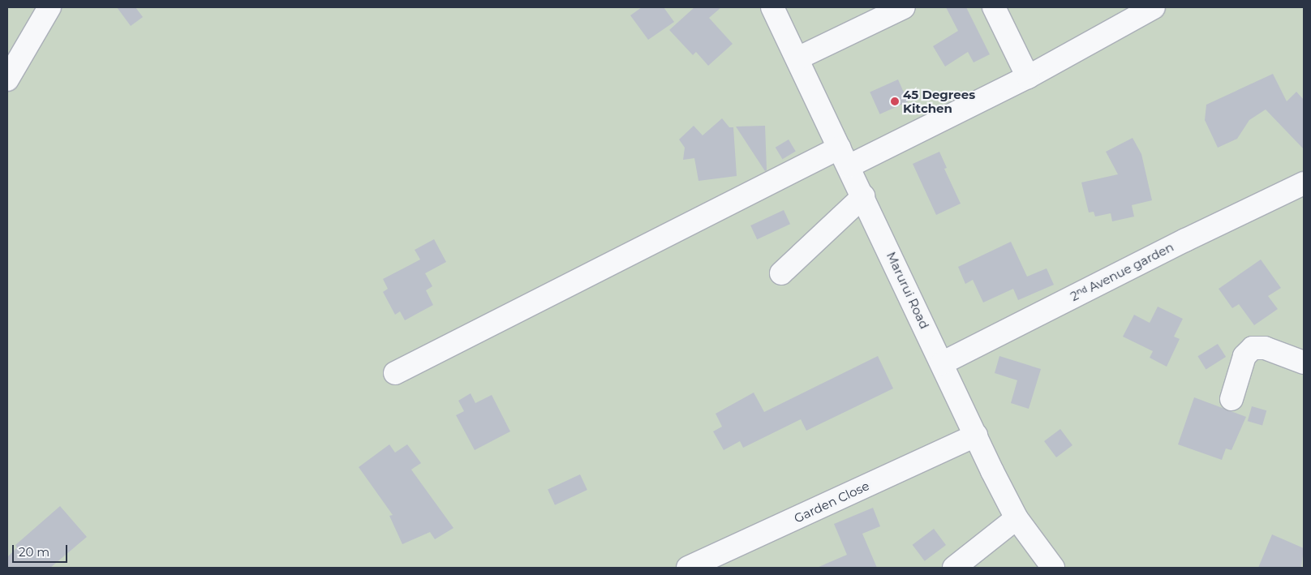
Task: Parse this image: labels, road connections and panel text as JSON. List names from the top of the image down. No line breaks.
{"streets":{"street":["2ⁿᵈ Avenue garden","Marurui Road","Garden Close"]},"crossings":[["2ⁿᵈ Avenue garden","Marurui Road"],["Marurui Road","Garden Close"]],"places":["45 Degrees Kitchen"],"scale_bar":"20 m"}
